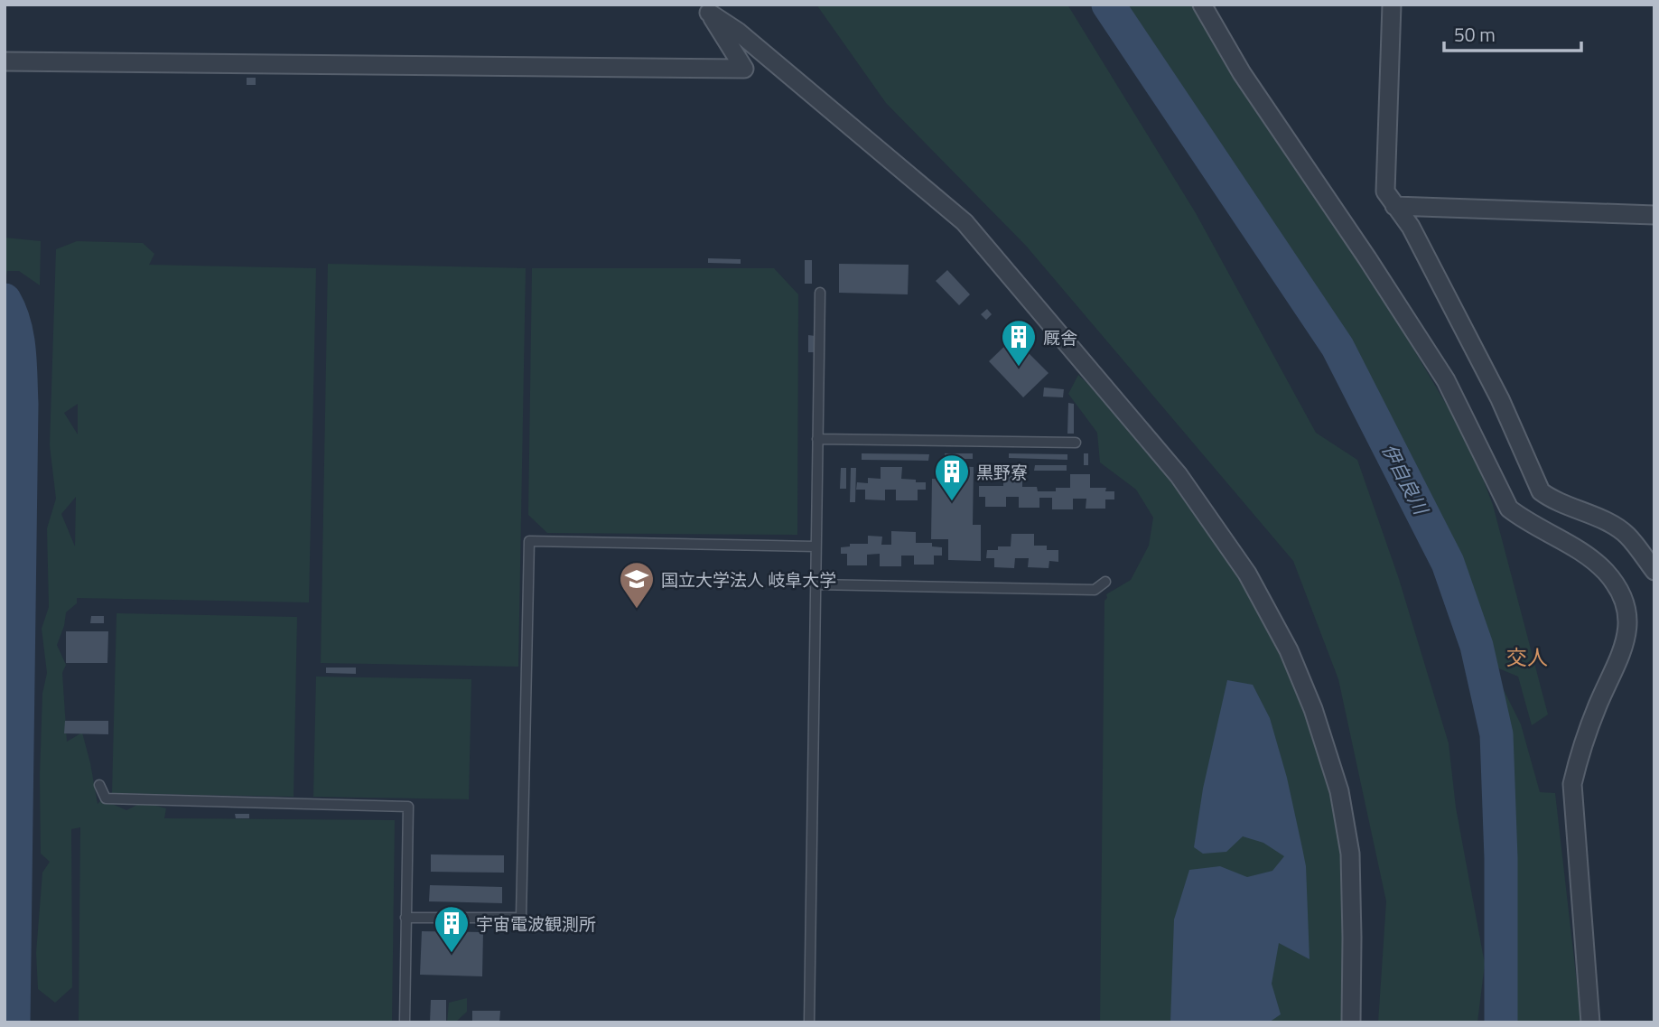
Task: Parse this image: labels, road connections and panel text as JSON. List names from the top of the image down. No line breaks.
{"districts":["交人"],"water":["伊自良川"],"places":{"building":["厩舎","黒野寮","宇宙電波観測所"],"school or university":["国立大学法人 岐阜大学"]},"scale_bar":"50 m"}
